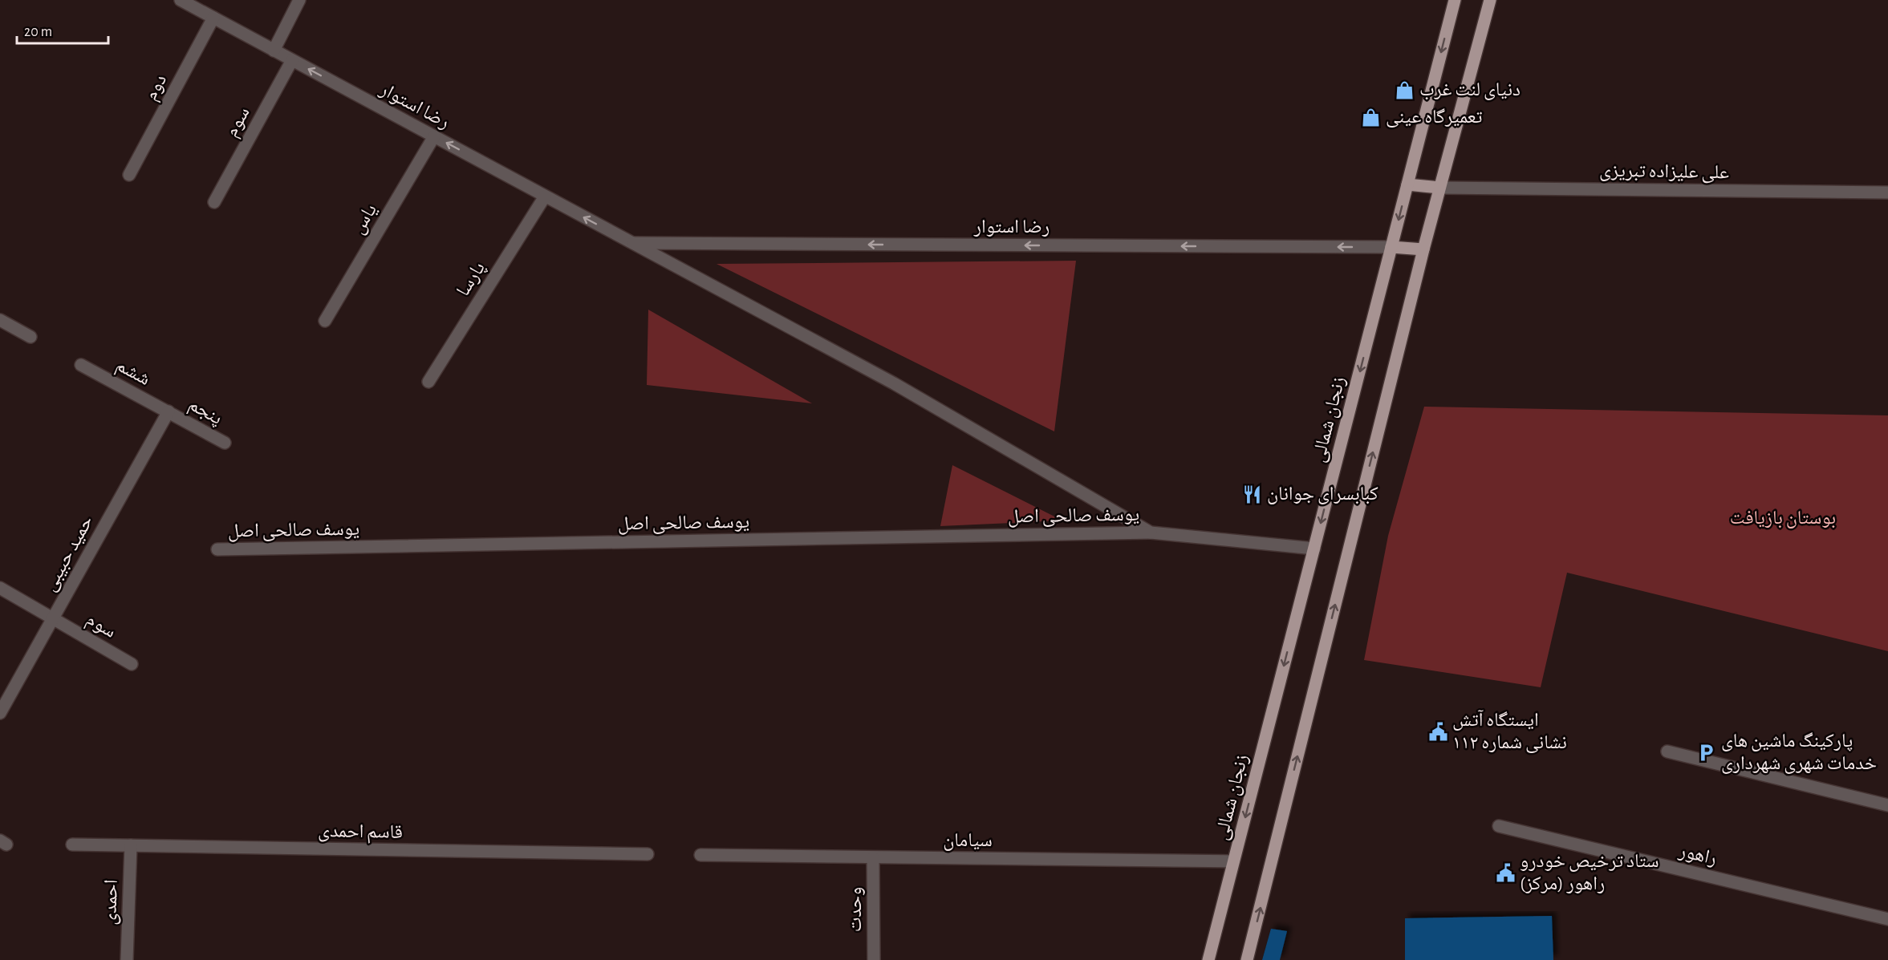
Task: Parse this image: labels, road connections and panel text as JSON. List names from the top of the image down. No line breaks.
{"streets":{"main road":["زنجان شمالی"],"street":["دوم","رضا استوار","سوم","علی علیزاده تبریزی","یاس","پارسا","ششم","پنجم","یوسف صالحی اصل","حمید حبیبی","قاسم احمدی","سیامان","راهور","احمدی","وحدت"]},"crossings":[["دوم","رضا استوار"],["رضا استوار","سوم"],["رضا استوار","یاس"],["رضا استوار","پارسا"],["رضا استوار","زنجان شمالی"],["رضا استوار","یوسف صالحی اصل"],["سوم","حمید حبیبی"],["ششم","پنجم"],["ششم","حمید حبیبی"],["پنجم","حمید حبیبی"],["زنجان شمالی","سیامان"],["قاسم احمدی","احمدی"],["سیامان","وحدت"]],"one_way":["رضا استوار"],"parks":["بوستان بازیافت"],"places":{"shop":["دنیای لنت غرب","تعمیرگاه عینی"],"restaurant":["کبابسرای جوانان"],"public building":["ایستگاه آتش نشانی شماره ۱۱۲","ستاد ترخیص خودرو راهور (مرکز)"],"parking":["پارکینگ ماشین های خدمات شهری شهرداری"]},"scale_bar":"20 m"}
